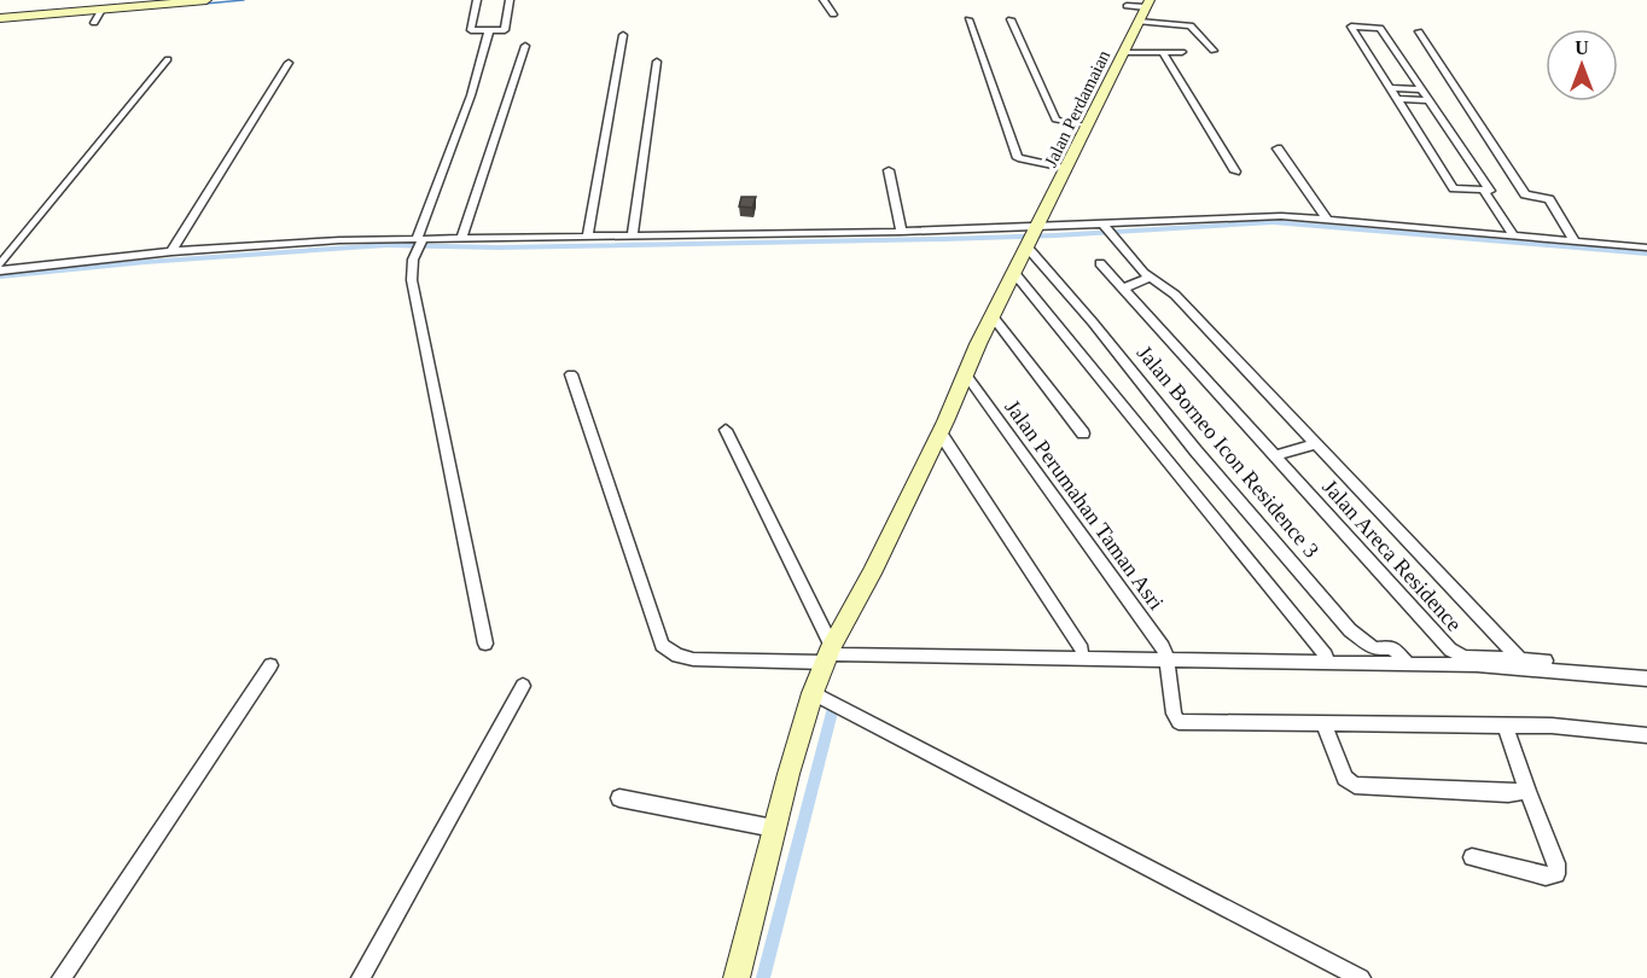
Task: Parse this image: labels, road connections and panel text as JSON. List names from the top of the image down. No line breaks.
{"streets":{"street":["Jalan Perdamaian","Jalan Borneo Icon Residence 3","Jalan Perumahan Taman Asri","Jalan Areca Residence"]},"crossings":[["Jalan Perdamaian","Jalan Borneo Icon Residence 3"],["Jalan Perdamaian","Jalan Perumahan Taman Asri"]],"north":"top"}
